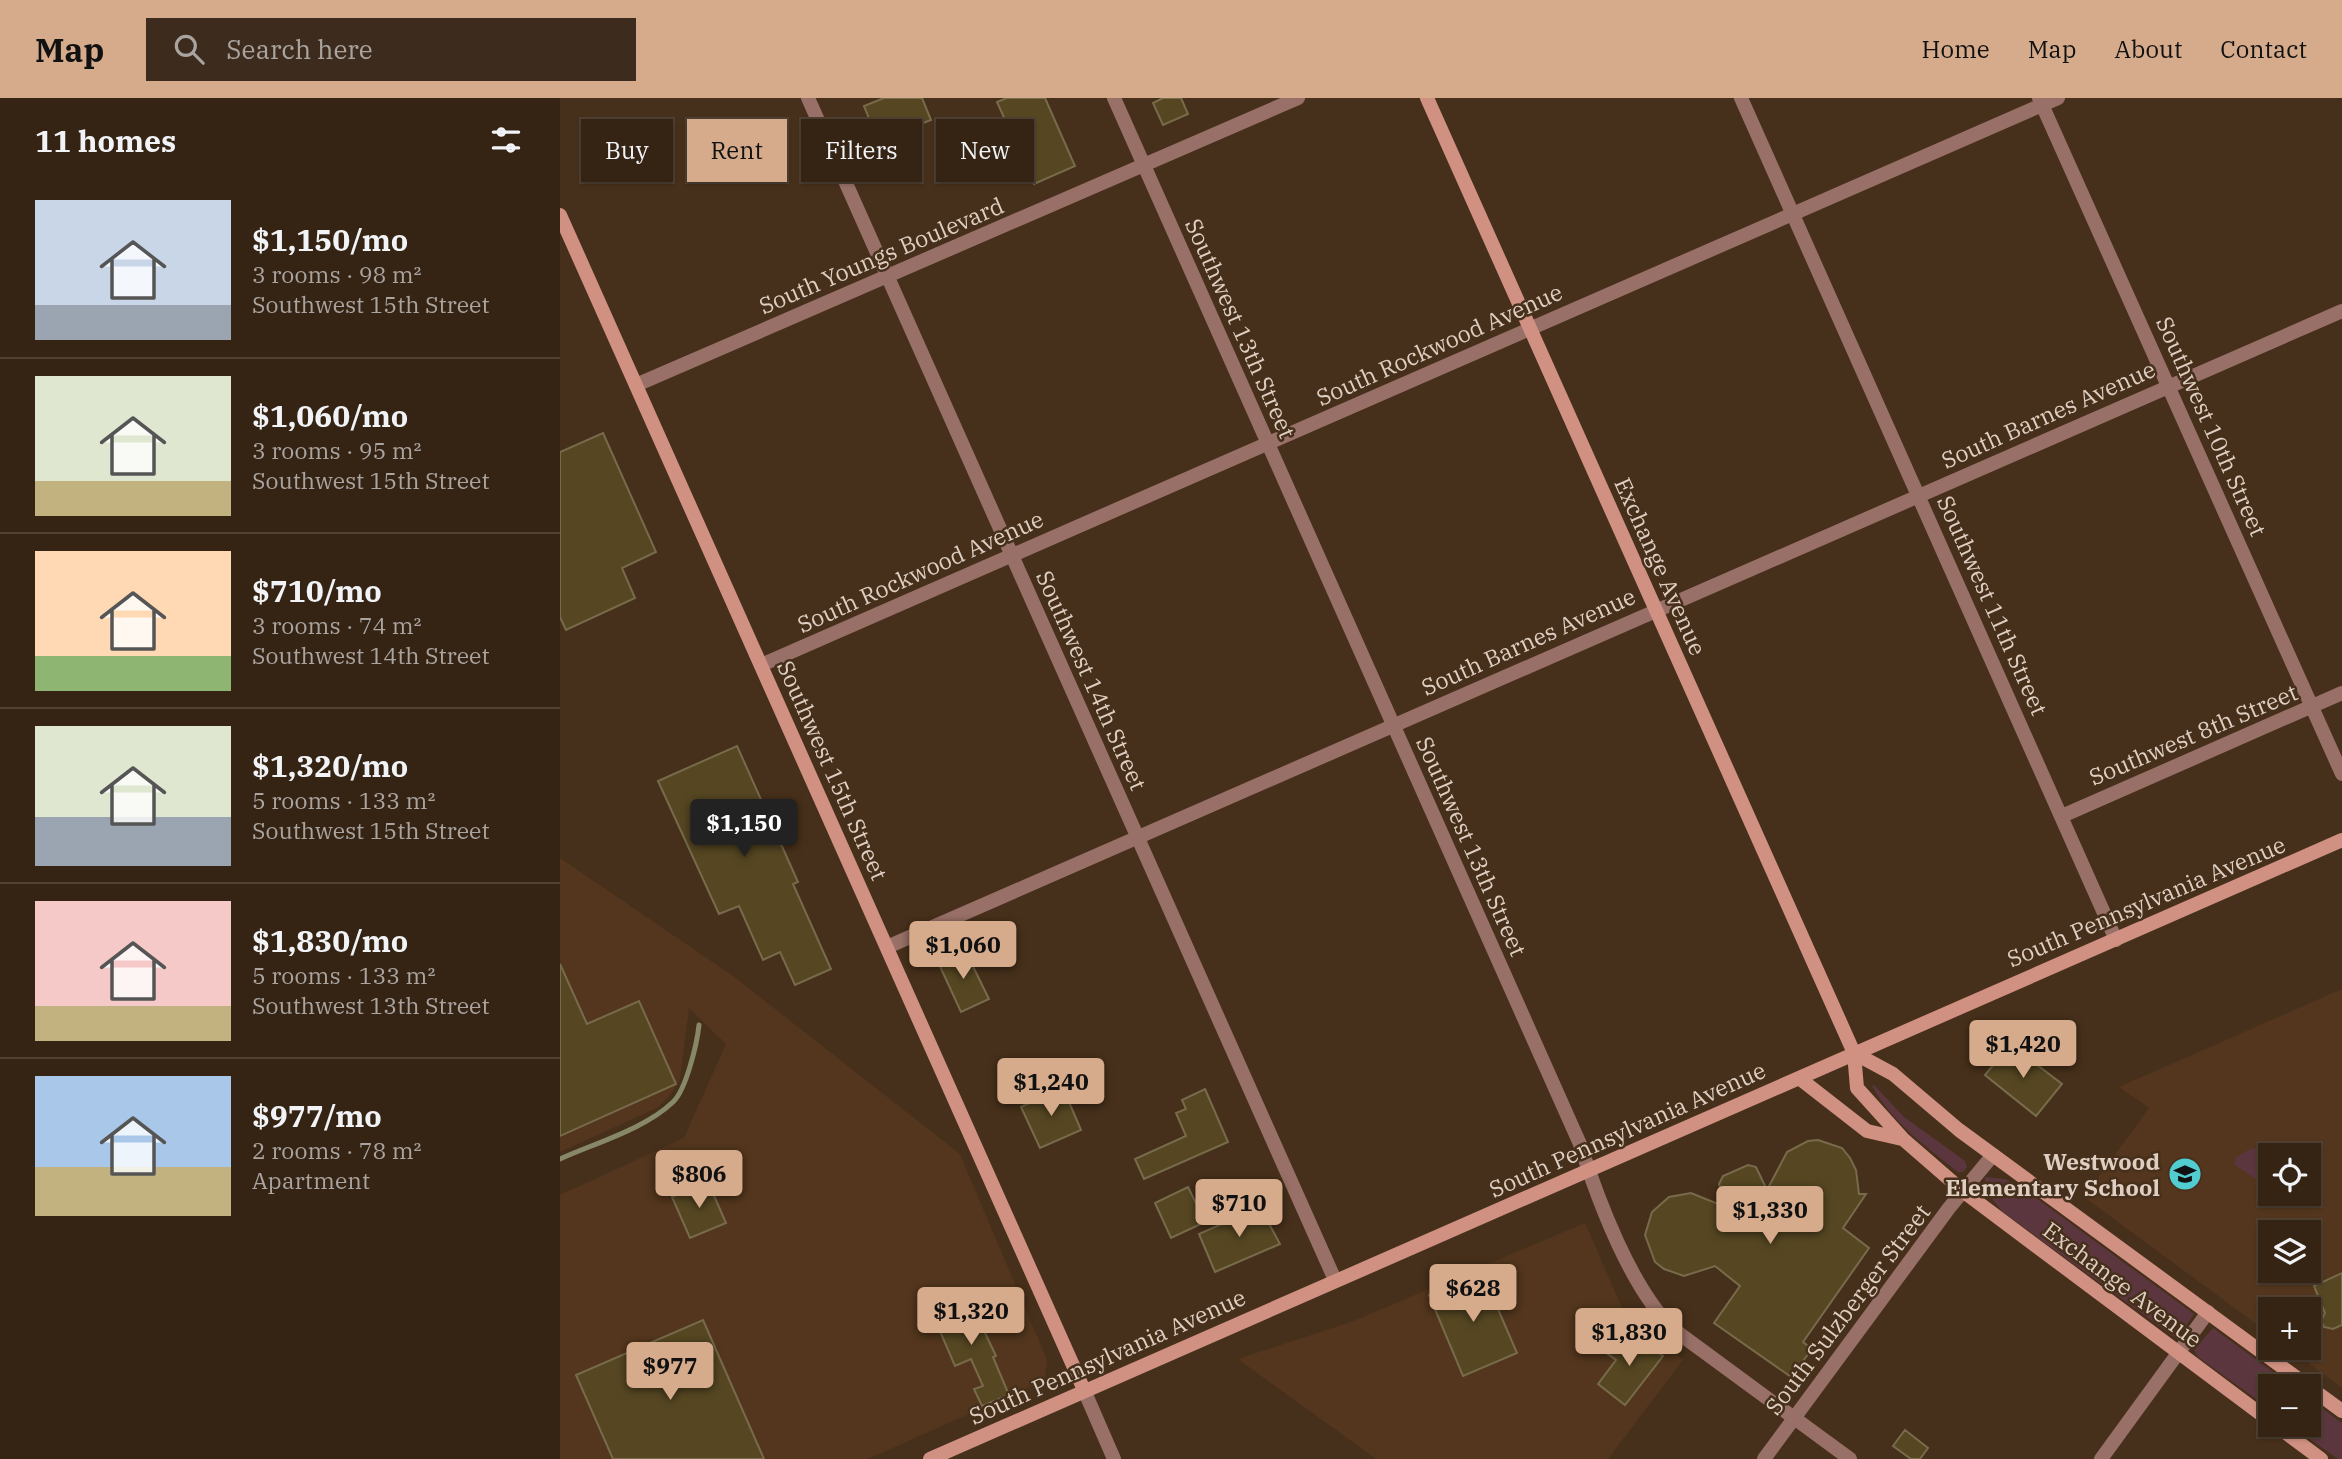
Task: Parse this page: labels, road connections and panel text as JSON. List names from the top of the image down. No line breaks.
{"streets":{"main road":["Exchange Avenue","Southwest 15th Street","South Pennsylvania Avenue"],"street":["South Youngs Boulevard","Southwest 13th Street","South Rockwood Avenue","South Barnes Avenue","Southwest 10th Street","Southwest 11th Street","Southwest 14th Street","Southwest 8th Street","South Sulzberger Street"]},"crossings":[["South Youngs Boulevard","Southwest 13th Street"],["South Youngs Boulevard","Southwest 14th Street"],["South Youngs Boulevard","Southwest 15th Street"],["Southwest 13th Street","South Rockwood Avenue"],["Southwest 13th Street","South Barnes Avenue"],["Southwest 13th Street","South Pennsylvania Avenue"],["Southwest 13th Street","South Sulzberger Street"],["South Rockwood Avenue","Southwest 10th Street"],["South Rockwood Avenue","Exchange Avenue"],["South Rockwood Avenue","Southwest 11th Street"],["South Rockwood Avenue","Southwest 14th Street"],["South Rockwood Avenue","Southwest 15th Street"],["South Barnes Avenue","Southwest 10th Street"],["South Barnes Avenue","Exchange Avenue"],["South Barnes Avenue","Southwest 11th Street"],["South Barnes Avenue","Southwest 14th Street"],["South Barnes Avenue","Southwest 15th Street"],["Southwest 10th Street","Southwest 8th Street"],["Exchange Avenue","South Pennsylvania Avenue"],["Exchange Avenue","South Sulzberger Street"],["Southwest 11th Street","Southwest 8th Street"],["Southwest 11th Street","South Pennsylvania Avenue"],["Southwest 14th Street","South Pennsylvania Avenue"],["Southwest 15th Street","South Pennsylvania Avenue"]],"places":{"school or university":["Westwood Elementary School"]},"page":{"header":"Map","search":"Search here","nav":["Home","Map","About","Contact"],"heading":"11 homes","chip":["Buy","Rent","Filters","New"],"list":[{"name":"$1,150/mo","note":"3 rooms · 98 m² · Southwest 15th Street"},{"name":"$1,060/mo","note":"3 rooms · 95 m² · Southwest 15th Street"},{"name":"$710/mo","note":"3 rooms · 74 m² · Southwest 14th Street"},{"name":"$1,320/mo","note":"5 rooms · 133 m² · Southwest 15th Street"},{"name":"$1,830/mo","note":"5 rooms · 133 m² · Southwest 13th Street"},{"name":"$977/mo","note":"2 rooms · 78 m² · Apartment"}],"price":["$1,150","$1,060","$1,420","$1,240","$806","$710","$1,330","$628","$1,320","$1,830","$977"],"map_buttons":["+","−"]}}
